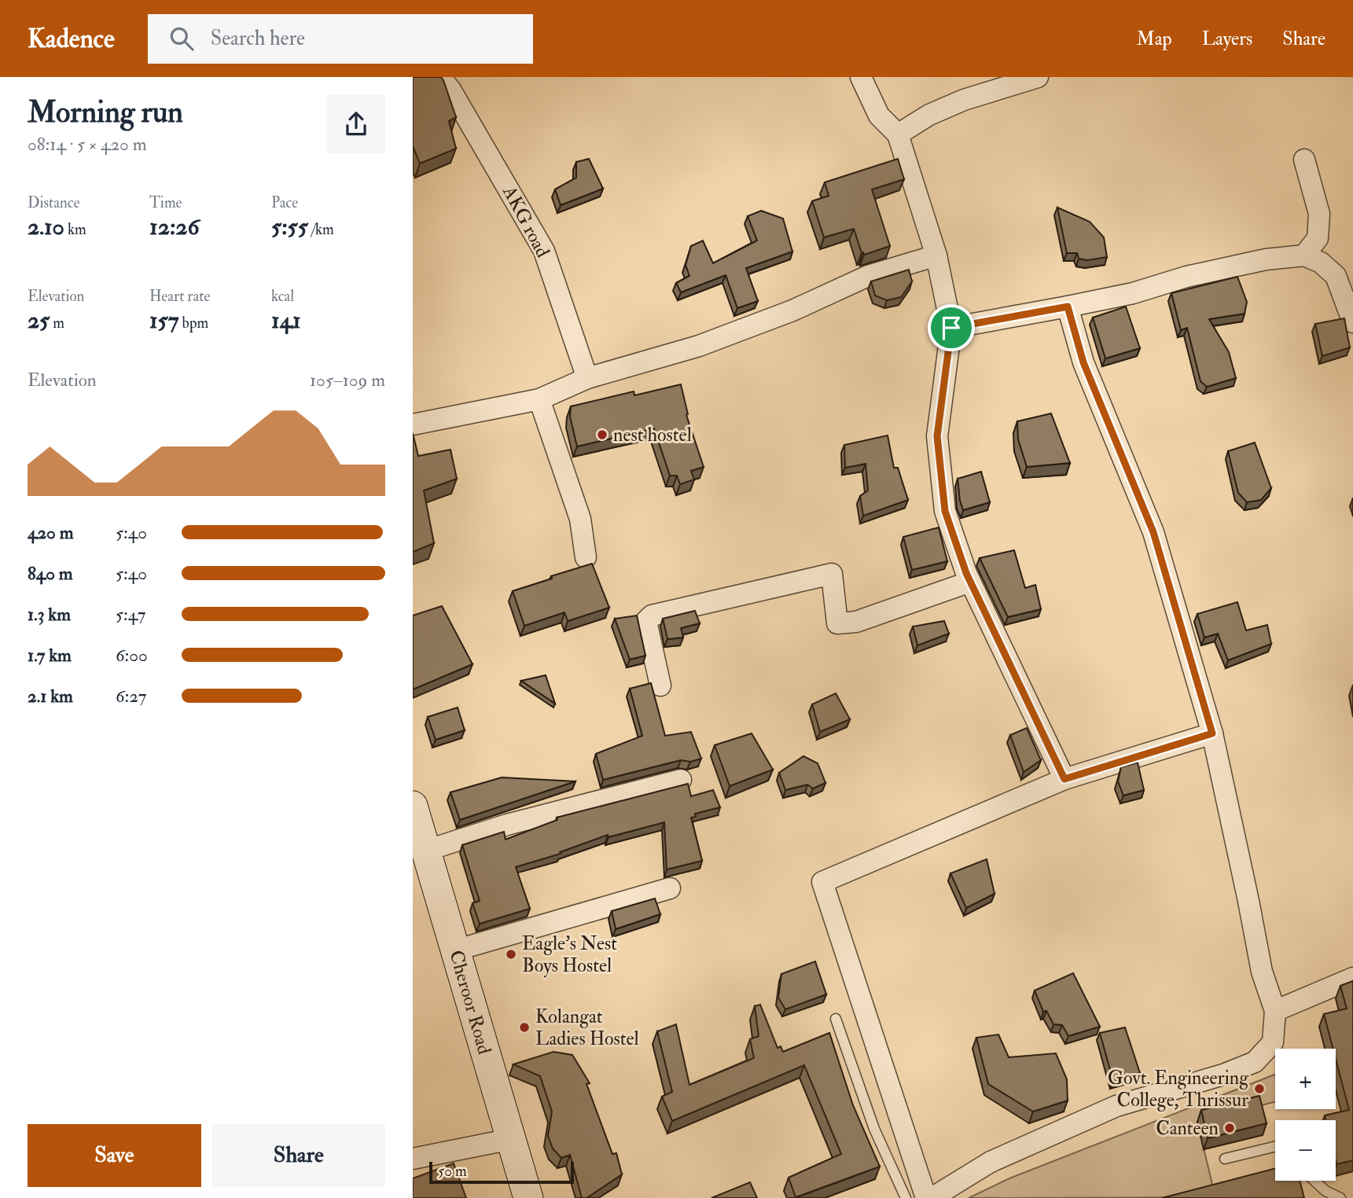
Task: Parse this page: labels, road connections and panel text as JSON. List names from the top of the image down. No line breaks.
{"streets":{"main road":["Cheroor Road"],"street":["AKG road"]},"places":["nest hostel","Eagle's Nest Boys Hostel","Kolangat Ladies Hostel","Govt. Engineering College, Thrissur","Canteen"],"scale_bar":"50 m","page":{"header":"Kadence","search":"Search here","nav":["Map","Layers","Share"],"heading":["Morning run","08:14 · 5 × 420 m"],"stats":[["Distance","2.10 km"],["Time","12:26"],["Pace","5:55 /km"],["Elevation","25 m"],["Heart rate","157 bpm"],["kcal","141"]],"chart":["Elevation","105–109 m"],"list":[{"name":"420 m","note":"5:40"},{"name":"840 m","note":"5:40"},{"name":"1.3 km","note":"5:47"},{"name":"1.7 km","note":"6:00"},{"name":"2.1 km","note":"6:27"}],"map_buttons":["+","−"],"buttons":["Save","Share"],"scale":"50 m"}}
